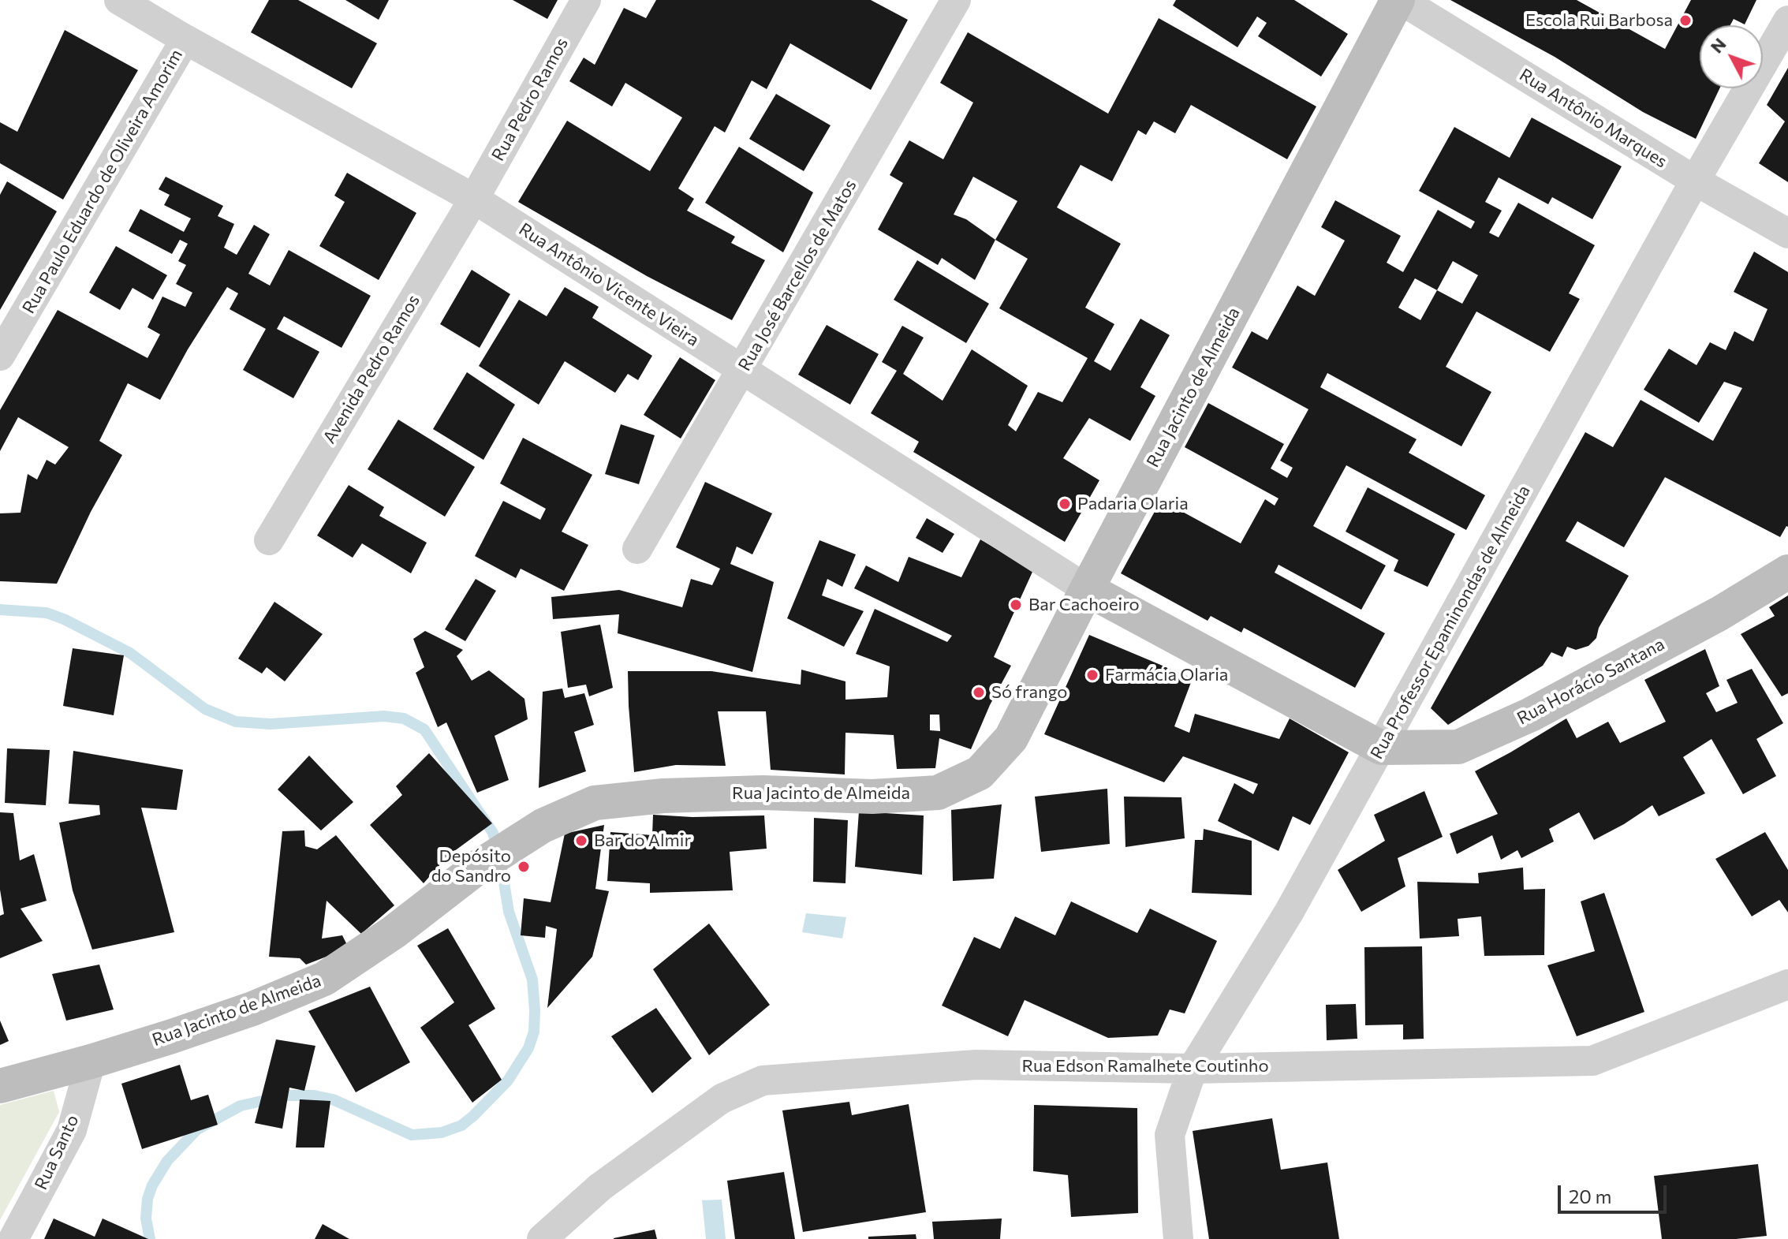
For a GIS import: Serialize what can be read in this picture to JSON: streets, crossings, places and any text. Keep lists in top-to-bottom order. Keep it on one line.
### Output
{"streets":{"street":["Rua Pedro Ramos","Rua Antônio Marques","Rua Paulo Eduardo de Oliveira Amorim","Rua José Barcellos de Matos","Rua Antônio Vicente Vieira","Avenida Pedro Ramos","Rua Jacinto de Almeida","Rua Professor Epaminondas de Almeida","Rua Horácio Santana","Rua Edson Ramalhete Coutinho","Rua Santo"]},"crossings":[["Rua Pedro Ramos","Rua Antônio Vicente Vieira"],["Rua Pedro Ramos","Avenida Pedro Ramos"],["Rua Antônio Marques","Rua Jacinto de Almeida"],["Rua Antônio Marques","Rua Professor Epaminondas de Almeida"],["Rua Paulo Eduardo de Oliveira Amorim","Rua Antônio Vicente Vieira"],["Rua José Barcellos de Matos","Rua Antônio Vicente Vieira"],["Rua Antônio Vicente Vieira","Avenida Pedro Ramos"],["Rua Antônio Vicente Vieira","Rua Jacinto de Almeida"],["Rua Jacinto de Almeida","Rua Santo"],["Rua Professor Epaminondas de Almeida","Rua Horácio Santana"],["Rua Professor Epaminondas de Almeida","Rua Edson Ramalhete Coutinho"]],"places":["Escola Rui Barbosa","Padaria Olaria","Bar Cachoeiro","Farmácia Olaria","Só frango","Bar do Almir","Depósito do Sandro"],"scale_bar":"20 m","north":"top left"}
